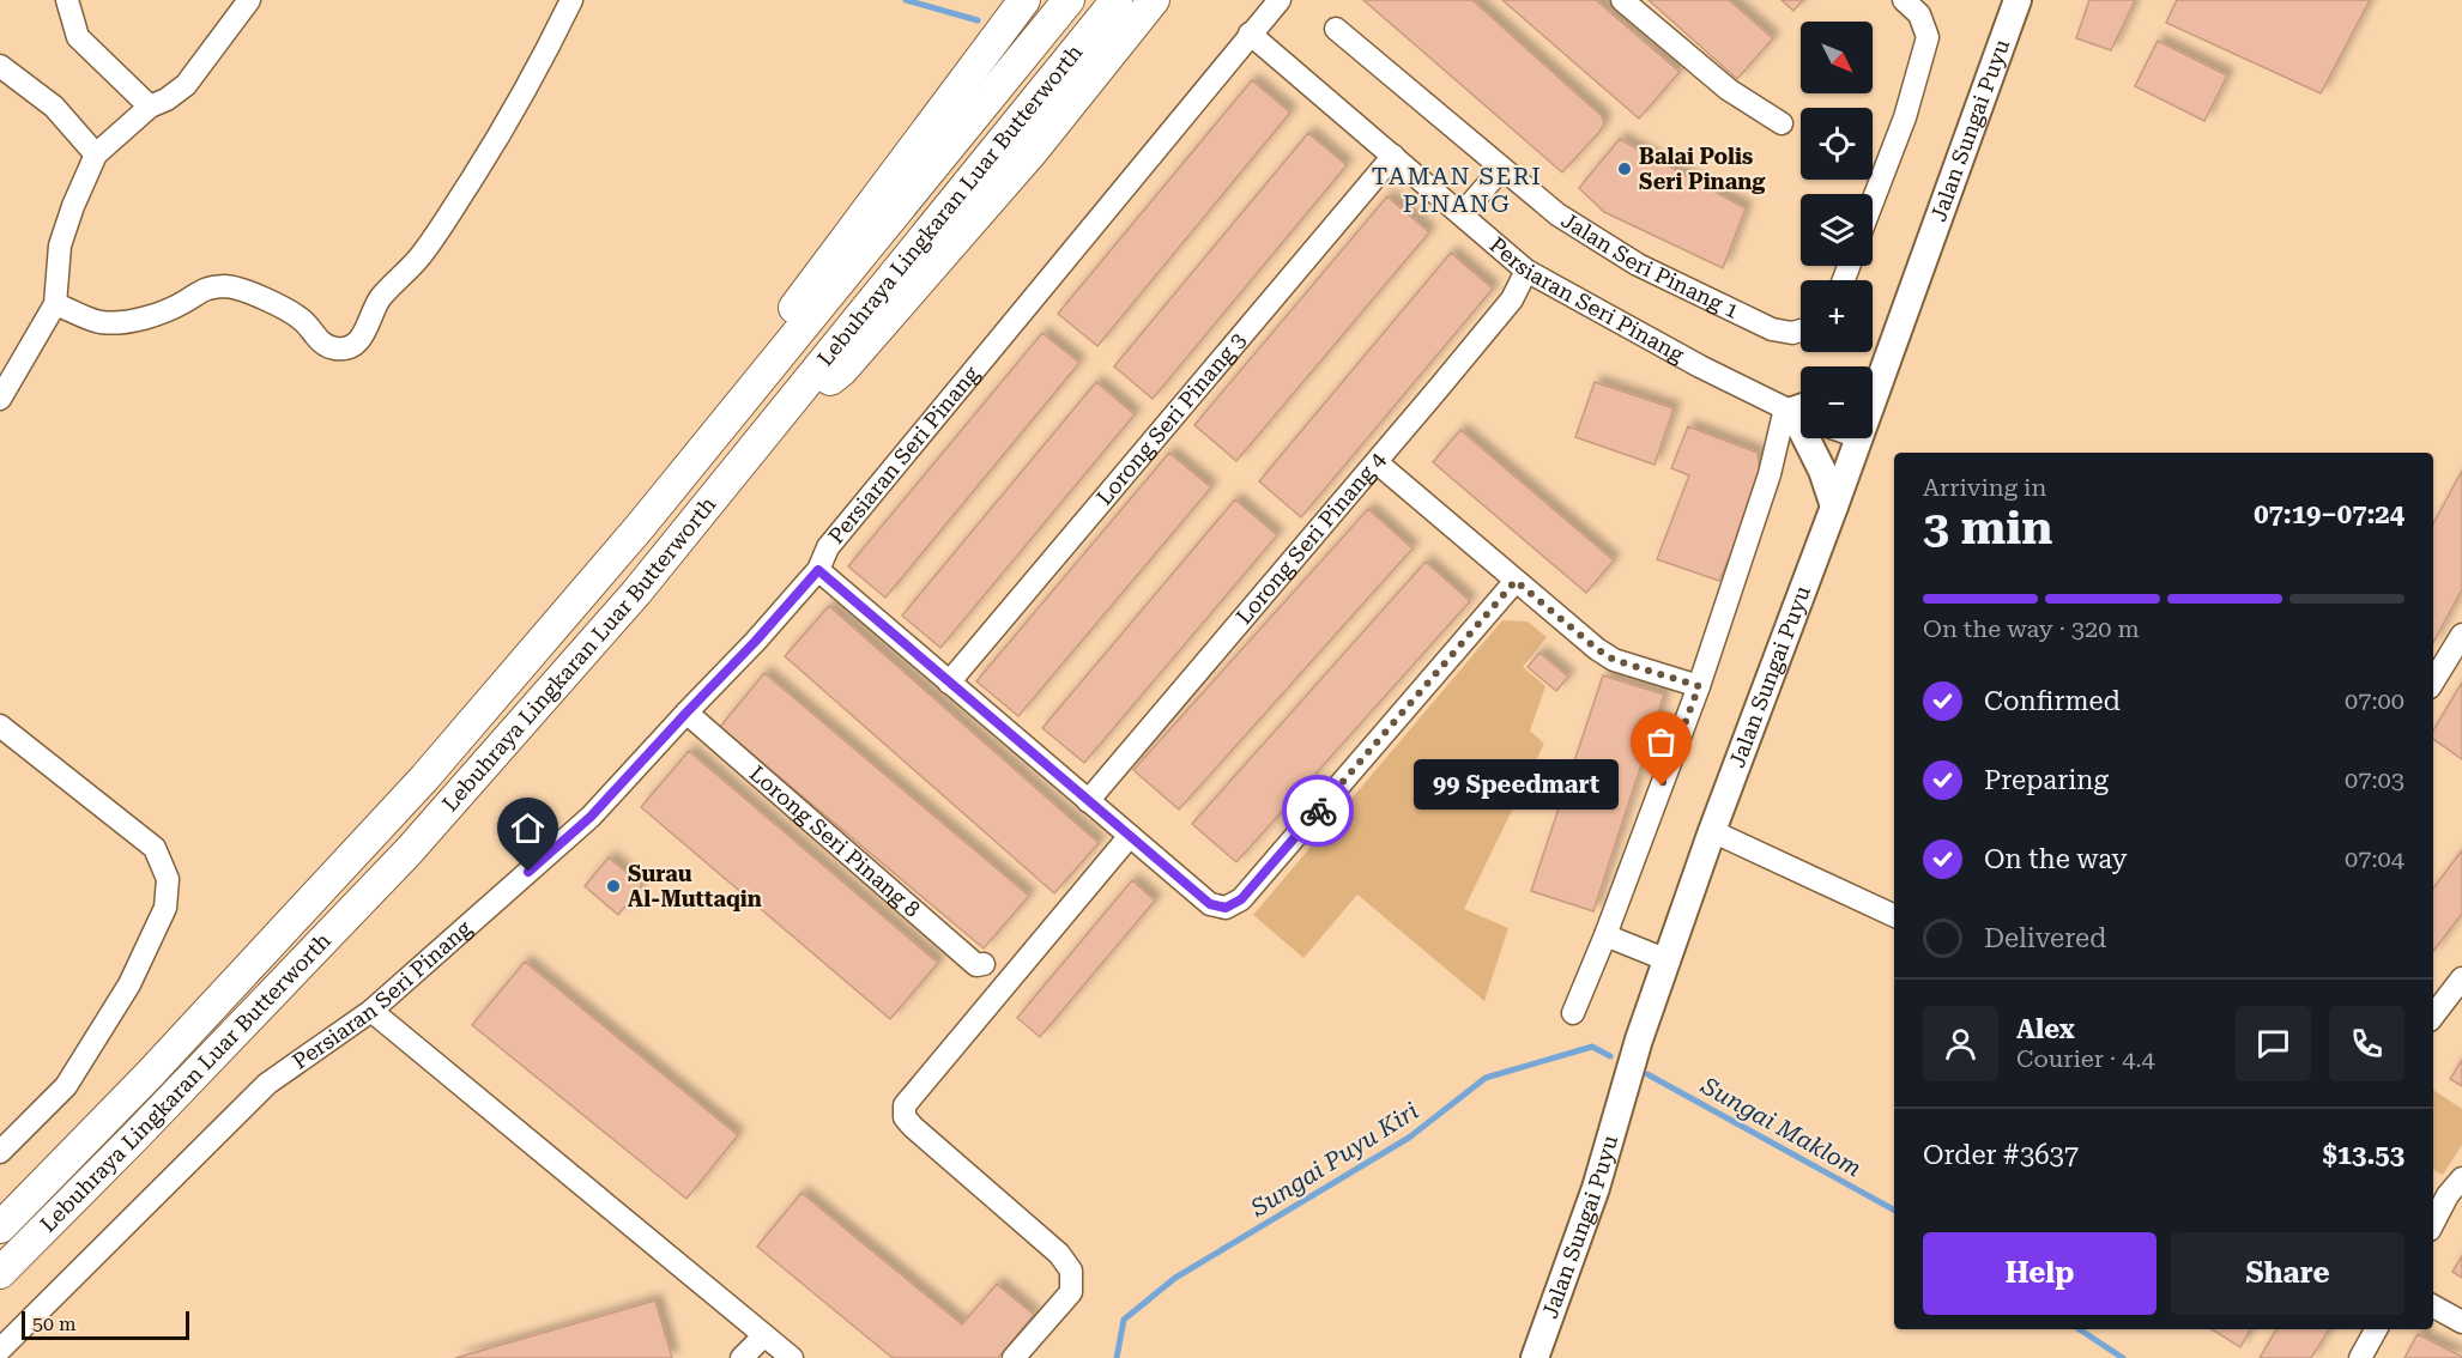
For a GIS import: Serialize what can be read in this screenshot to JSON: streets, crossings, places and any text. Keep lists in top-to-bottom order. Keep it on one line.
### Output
{"streets":{"highway":["Lebuhraya Lingkaran Luar Butterworth"],"main road":["Jalan Sungai Puyu"],"street":["Jalan Seri Pinang 1","Persiaran Seri Pinang","Lorong Seri Pinang 3","Lorong Seri Pinang 4","Lorong Seri Pinang 8"]},"crossings":[["Persiaran Seri Pinang","Lorong Seri Pinang 3"],["Persiaran Seri Pinang","Lorong Seri Pinang 4"],["Persiaran Seri Pinang","Lorong Seri Pinang 8"]],"districts":["TAMAN SERI PINANG"],"water":["Sungai Maklom","Sungai Puyu Kiri"],"places":["Balai Polis Seri Pinang","99 Speedmart","Surau Al-Muttaqin"],"scale_bar":"50 m","north":"bottom right","page":{"map_buttons":["+","−"],"heading":["3 min","Arriving in","07:19–07:24"],"panel":["Alex","Courier · 4.4","Order #3637","$13.53"],"bar":"On the way · 320 m","list":[["Confirmed","07:00"],["Preparing","07:03"],["On the way","07:04"],"Delivered"],"bubble":"99 Speedmart","buttons":["Help","Share"],"scale":"50 m"}}
